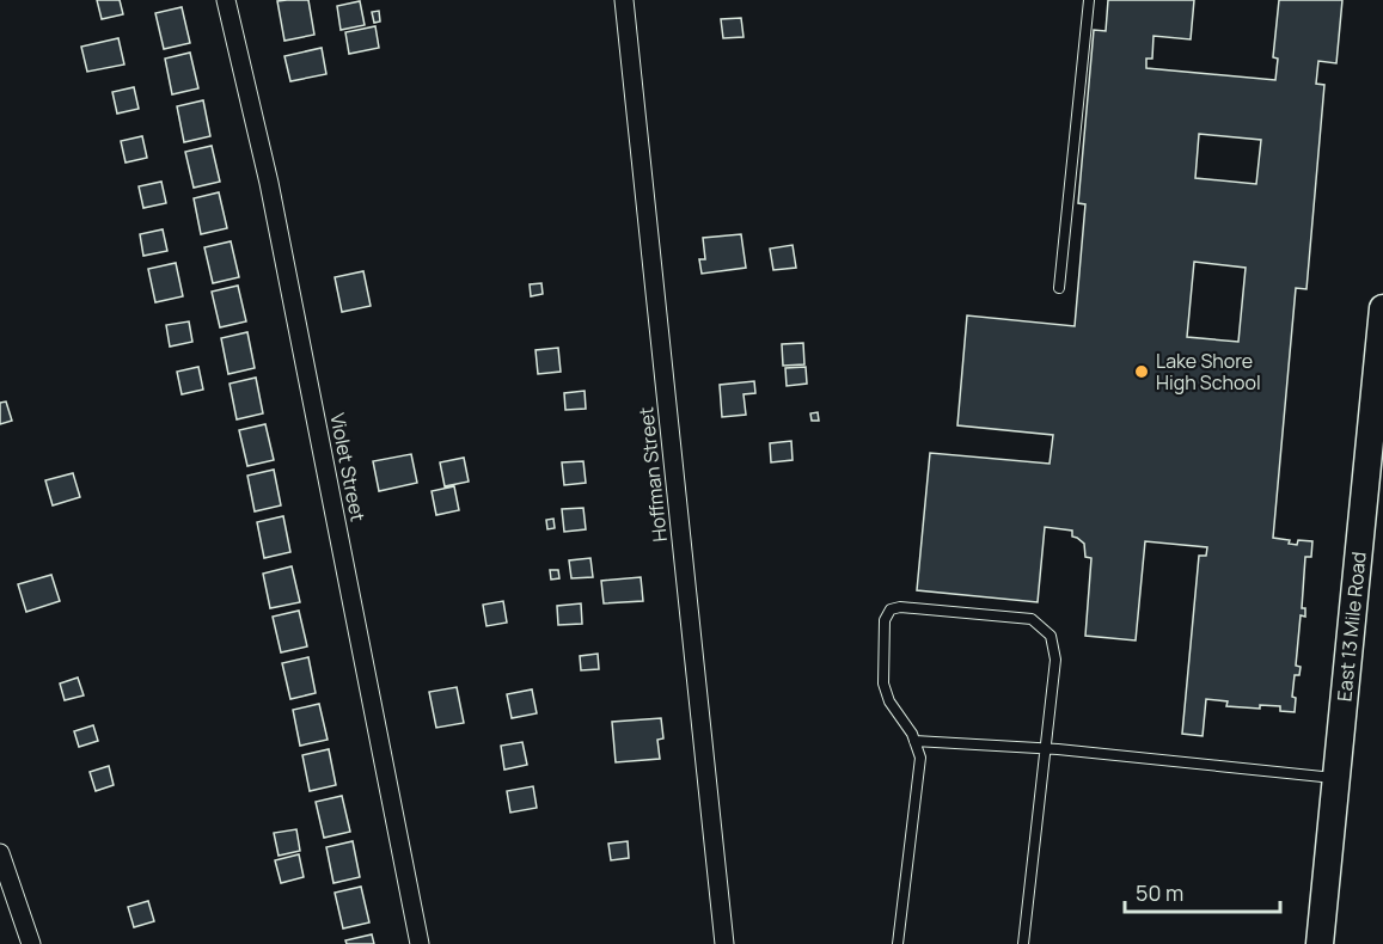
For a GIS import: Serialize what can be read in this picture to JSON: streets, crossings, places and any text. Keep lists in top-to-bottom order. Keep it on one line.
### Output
{"streets":{"main road":["East 13 Mile Road"],"street":["Violet Street","Hoffman Street"]},"places":["Lake Shore High School"],"scale_bar":"50 m"}
